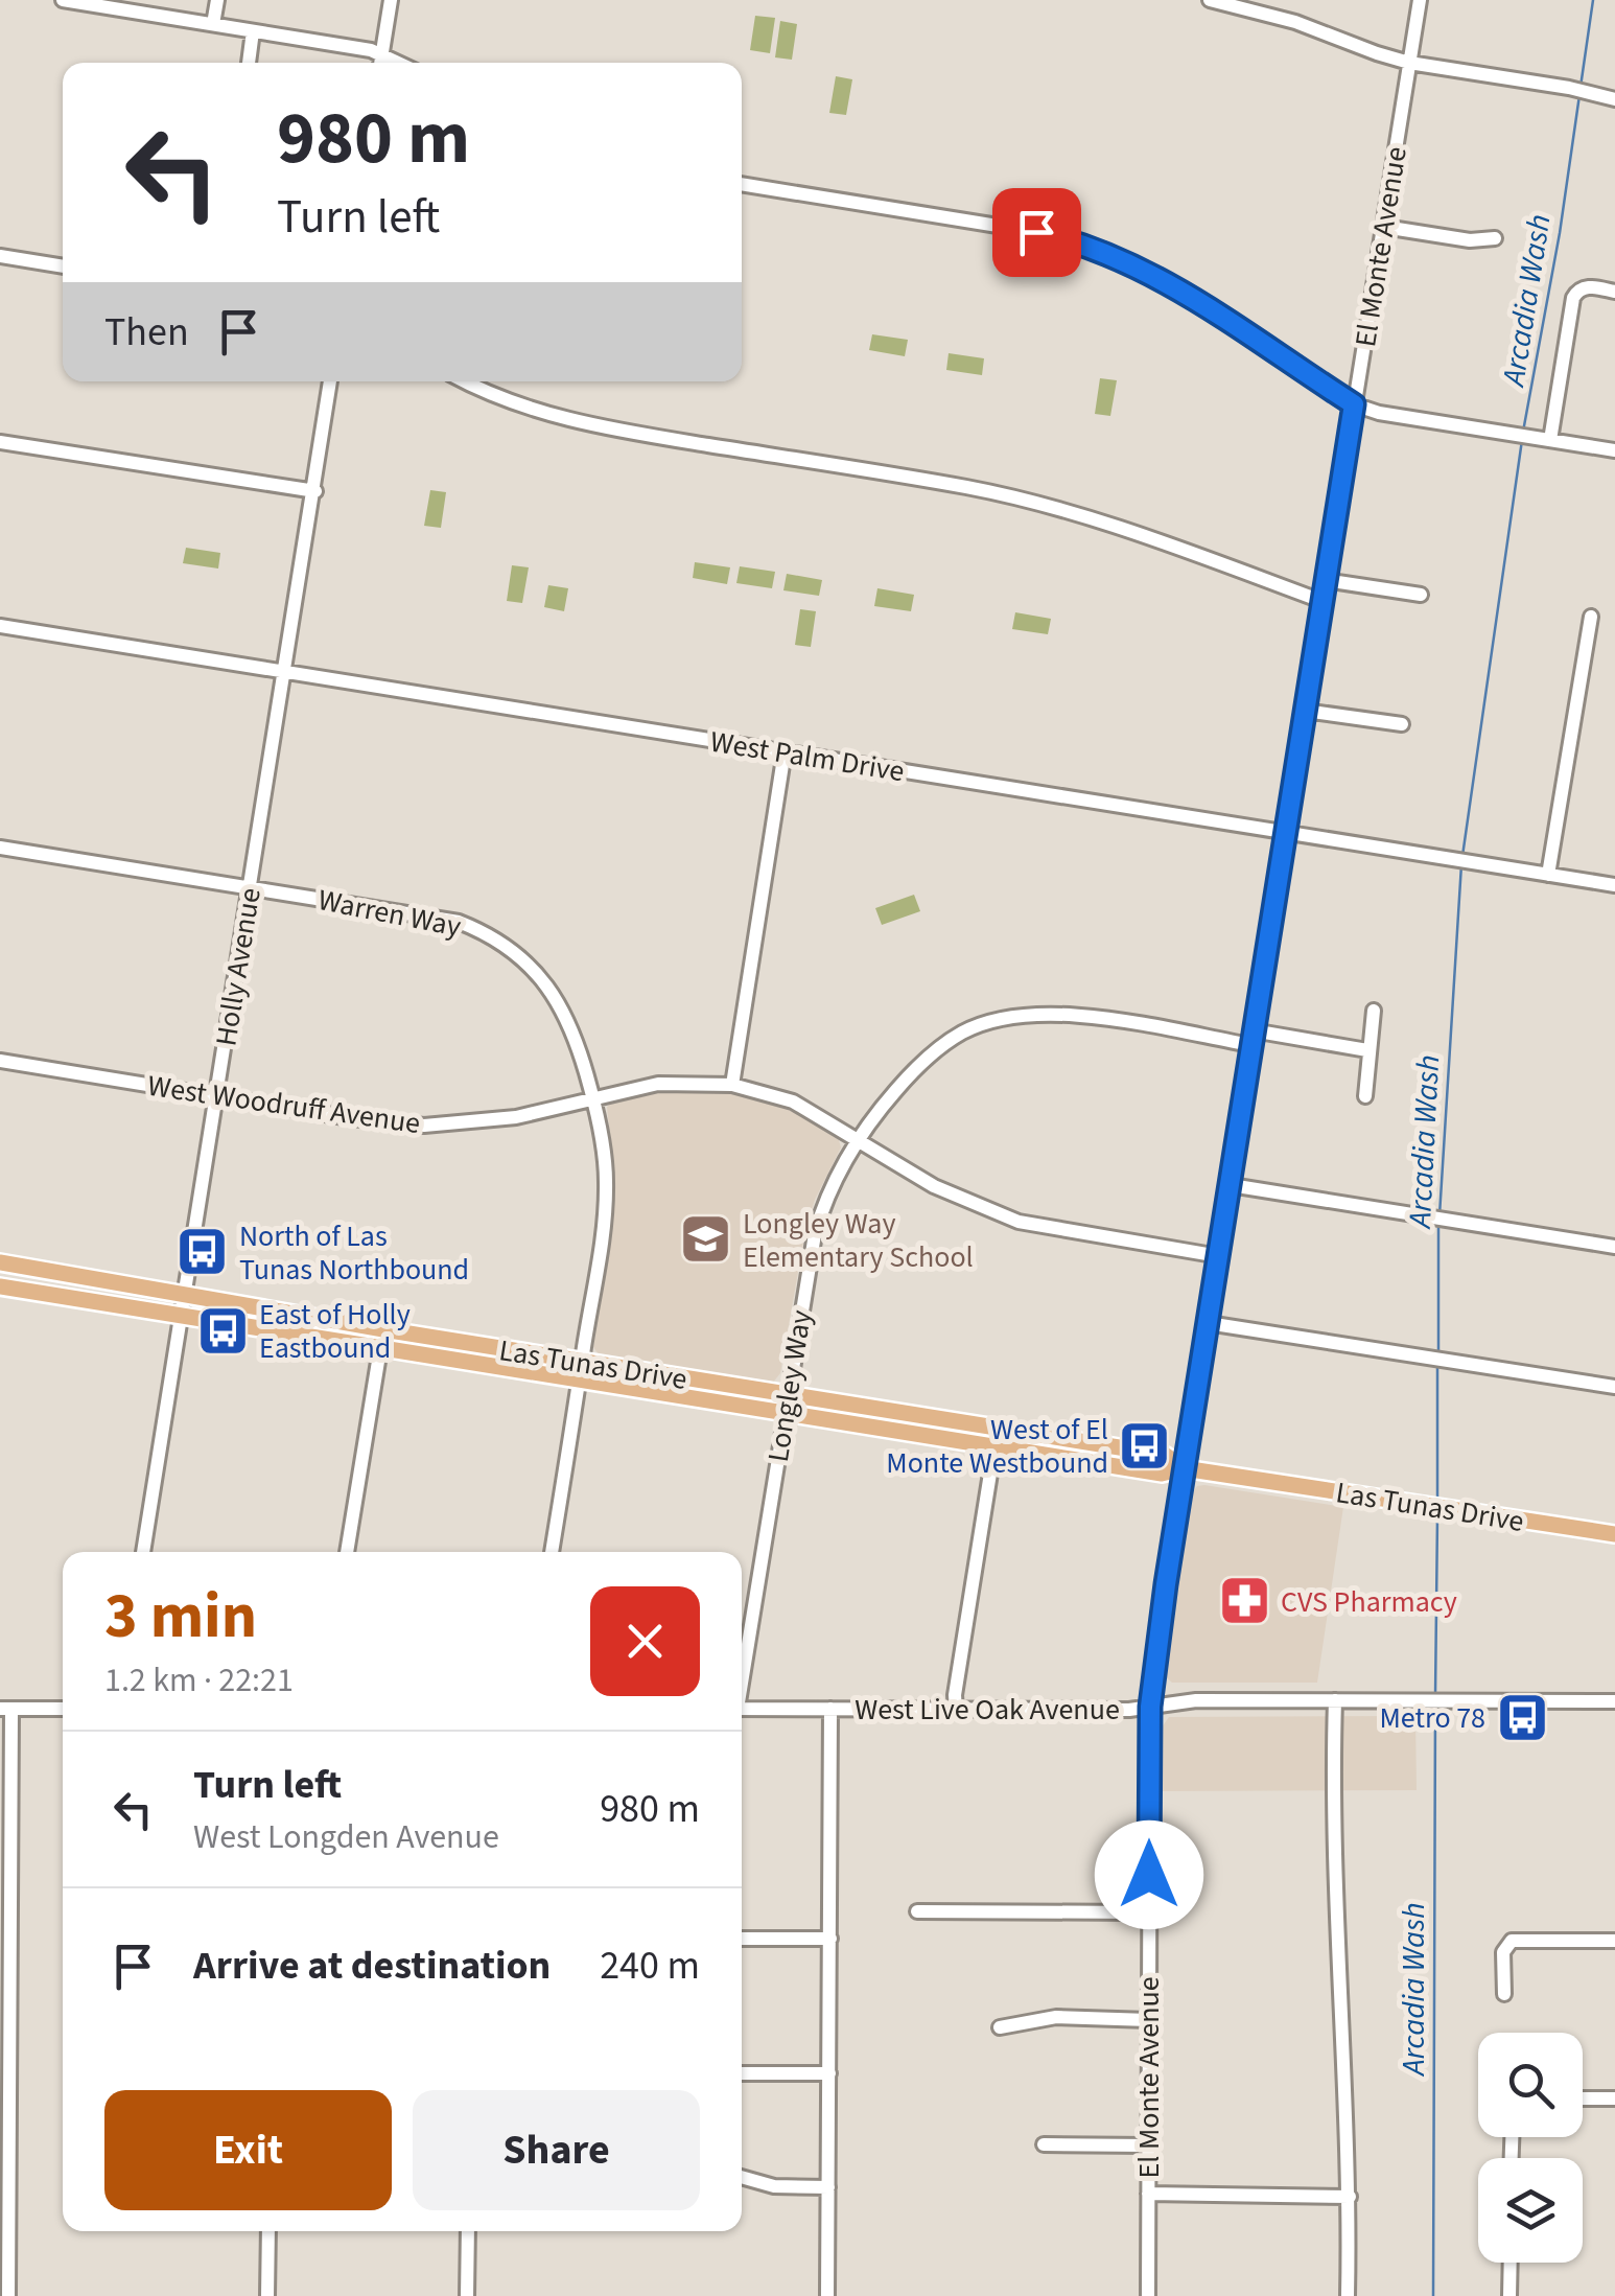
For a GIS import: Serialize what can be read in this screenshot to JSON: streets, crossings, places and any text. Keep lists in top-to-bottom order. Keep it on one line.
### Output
{"streets":{"main road":["Las Tunas Drive"],"street":["El Monte Avenue","West Palm Drive","Warren Way","Holly Avenue","West Woodruff Avenue","Longley Way","West Live Oak Avenue"]},"crossings":[["El Monte Avenue","West Palm Drive"],["El Monte Avenue","West Woodruff Avenue"],["El Monte Avenue","Las Tunas Drive"],["El Monte Avenue","Longley Way"],["El Monte Avenue","West Live Oak Avenue"],["West Palm Drive","Holly Avenue"],["Warren Way","Holly Avenue"],["Warren Way","West Woodruff Avenue"],["Warren Way","Las Tunas Drive"],["Holly Avenue","West Woodruff Avenue"],["Holly Avenue","Las Tunas Drive"],["West Woodruff Avenue","Longley Way"],["Las Tunas Drive","Longley Way"]],"water":["Arcadia Wash"],"places":{"school or university":["Longley Way Elementary School"],"bus stop":["North of Las Tunas Northbound","East of Holly Eastbound","West of El Monte Westbound","Metro 78"],"pharmacy":["CVS Pharmacy"]},"page":{"turn":["980 m","Turn left"],"then":"Then","heading":["3 min","1.2 km · 22:21"],"list":[{"name":"Turn left","note":"West Longden Avenue","value":"980 m"},{"name":"Arrive at destination","value":"240 m"}],"buttons":["Exit","Share"]}}
